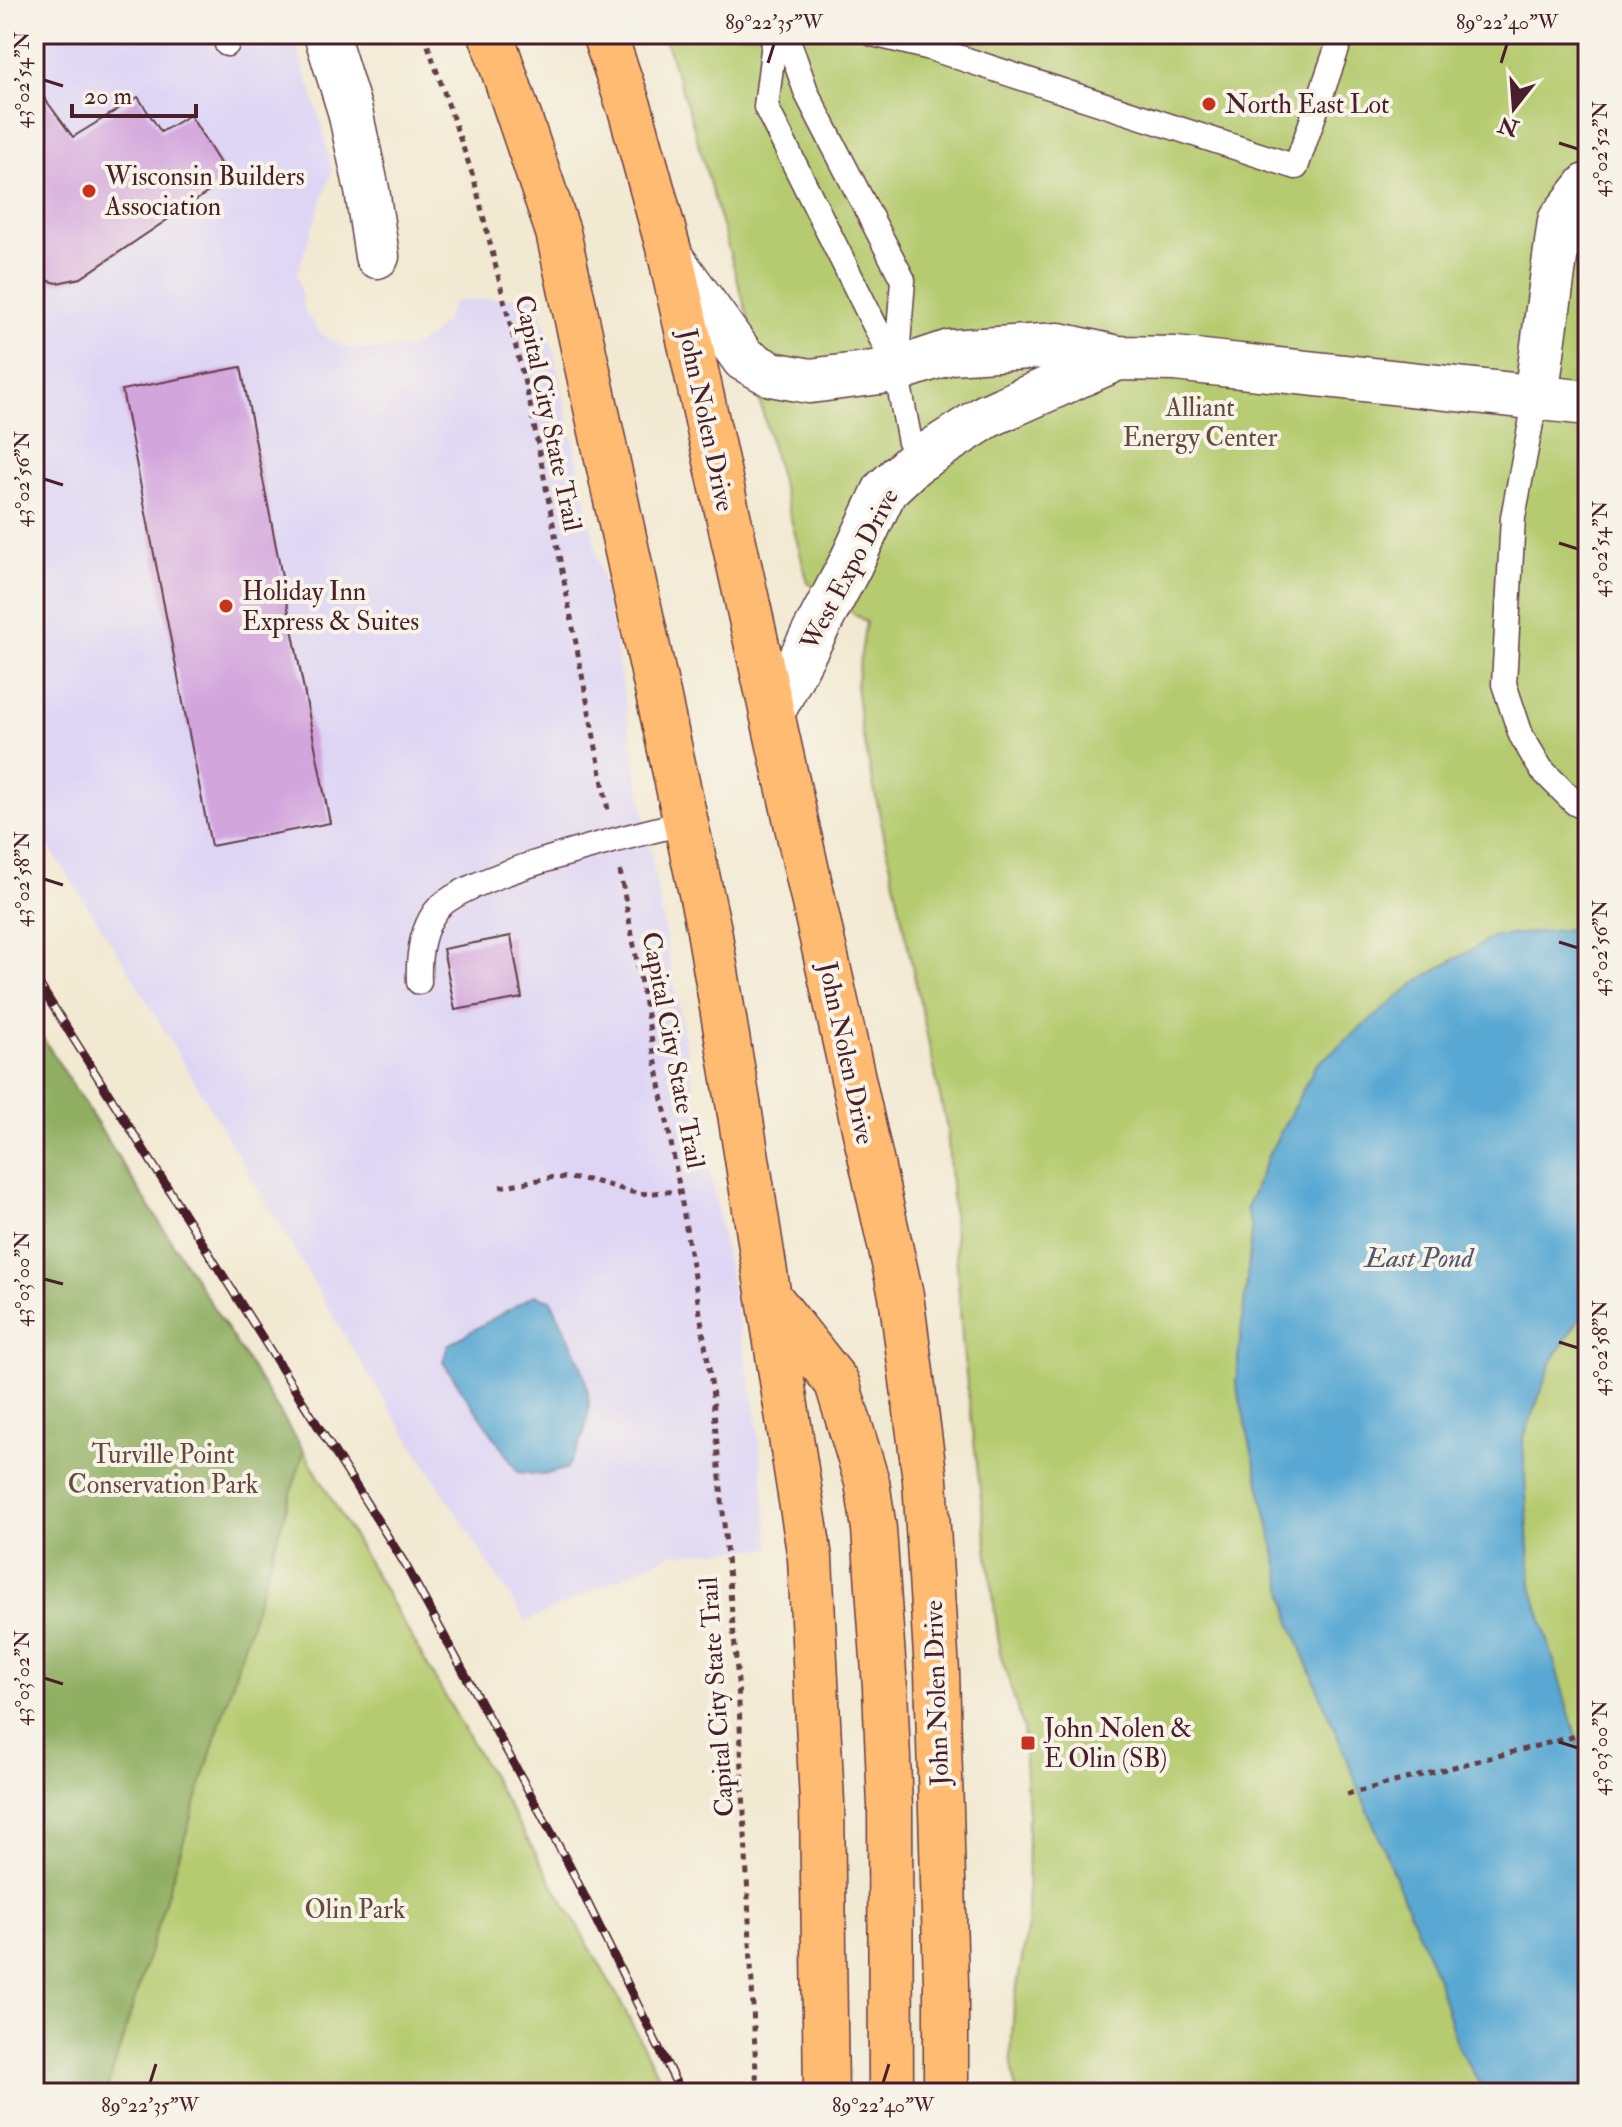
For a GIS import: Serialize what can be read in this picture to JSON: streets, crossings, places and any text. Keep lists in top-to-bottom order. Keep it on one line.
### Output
{"streets":{"main road":["John Nolen Drive"],"street":["West Expo Drive"],"path":["Capital City State Trail"]},"crossings":[["John Nolen Drive","West Expo Drive"]],"water":["East Pond"],"parks":["Alliant Energy Center","Turville Point Conservation Park","Olin Park"],"places":{"other":["North East Lot","Wisconsin Builders Association","Holiday Inn Express & Suites"],"transit":["John Nolen & E Olin (SB)"]},"scale_bar":"20 m","north":"bottom","coordinates":["89°22'35\"W","89°22'40\"W","43°02'54\"N","43°02'52\"N","43°02'56\"N","43°02'58\"N","43°03'00\"N","43°03'02\"N"]}
